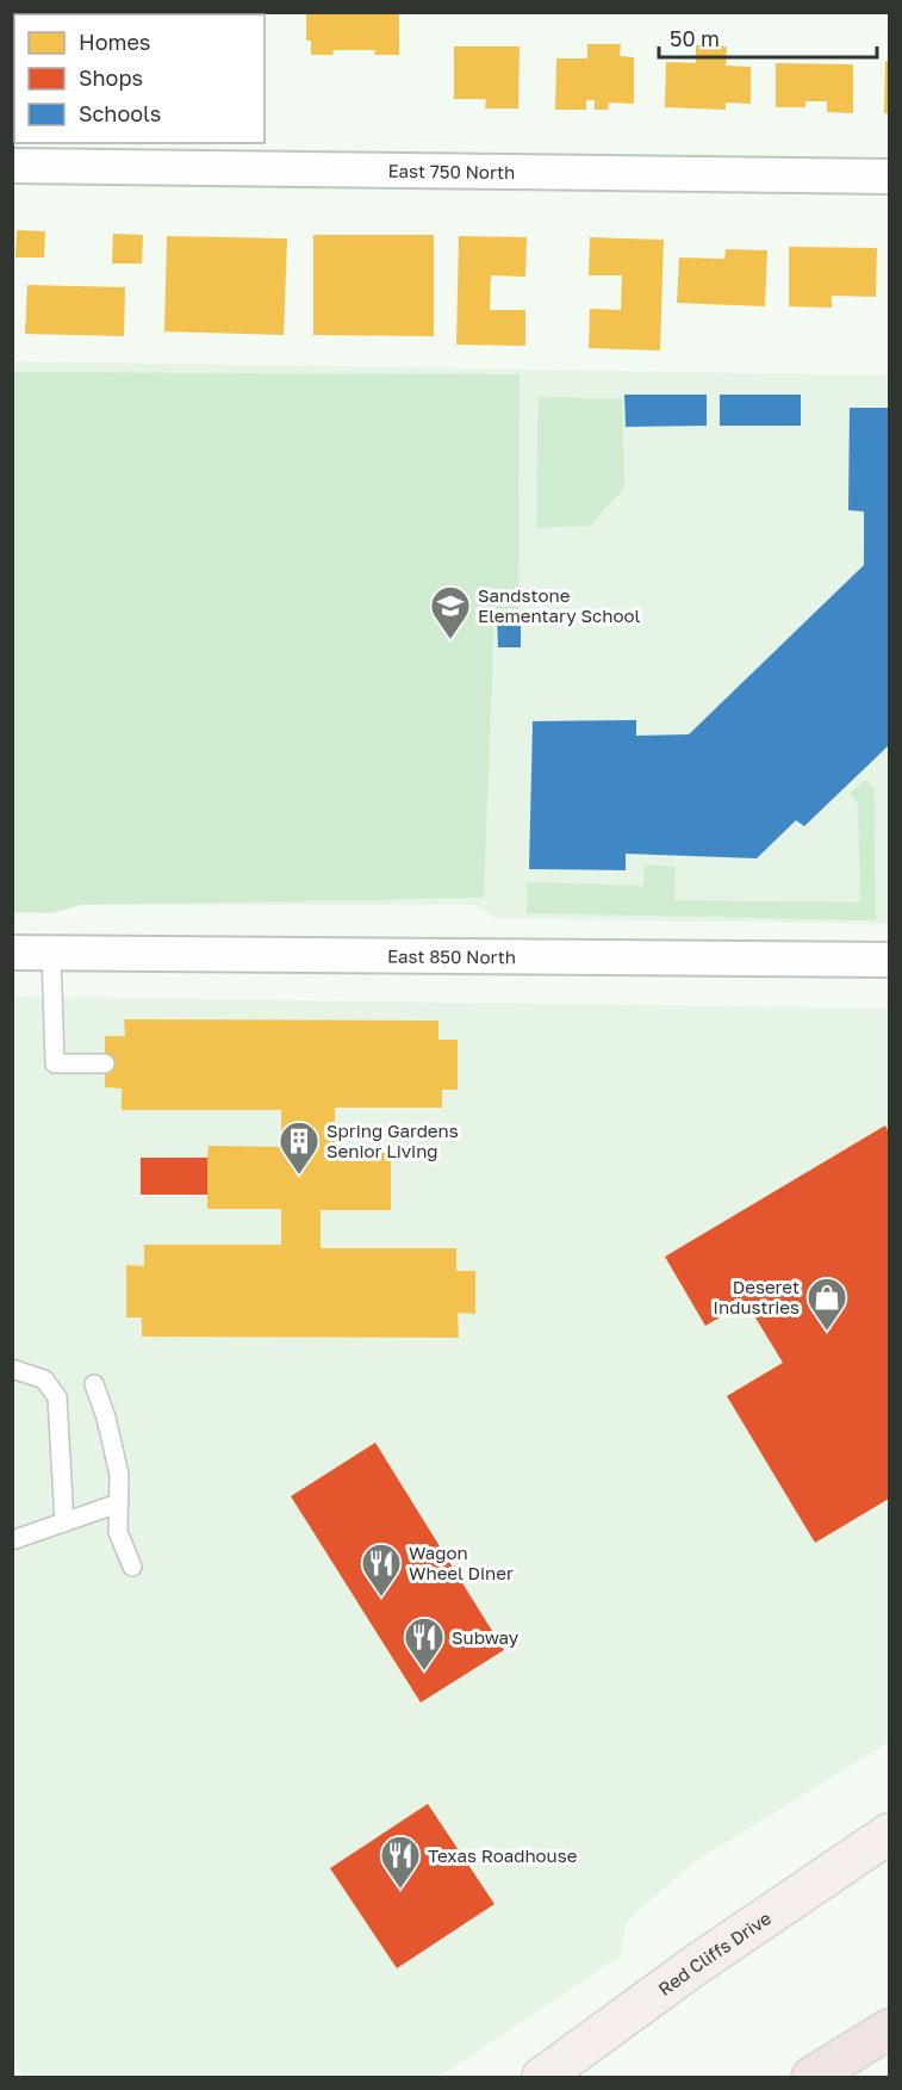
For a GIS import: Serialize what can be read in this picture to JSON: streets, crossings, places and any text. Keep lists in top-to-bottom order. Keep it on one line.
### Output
{"streets":{"main road":["Red Cliffs Drive"],"street":["East 750 North","East 850 North"]},"places":{"school or university":["Sandstone Elementary School"],"building":["Spring Gardens Senior Living"],"shop":["Deseret Industries"],"restaurant":["Wagon Wheel Diner","Subway","Texas Roadhouse"]},"legend":["Homes","Shops","Schools"],"scale_bar":"50 m"}
